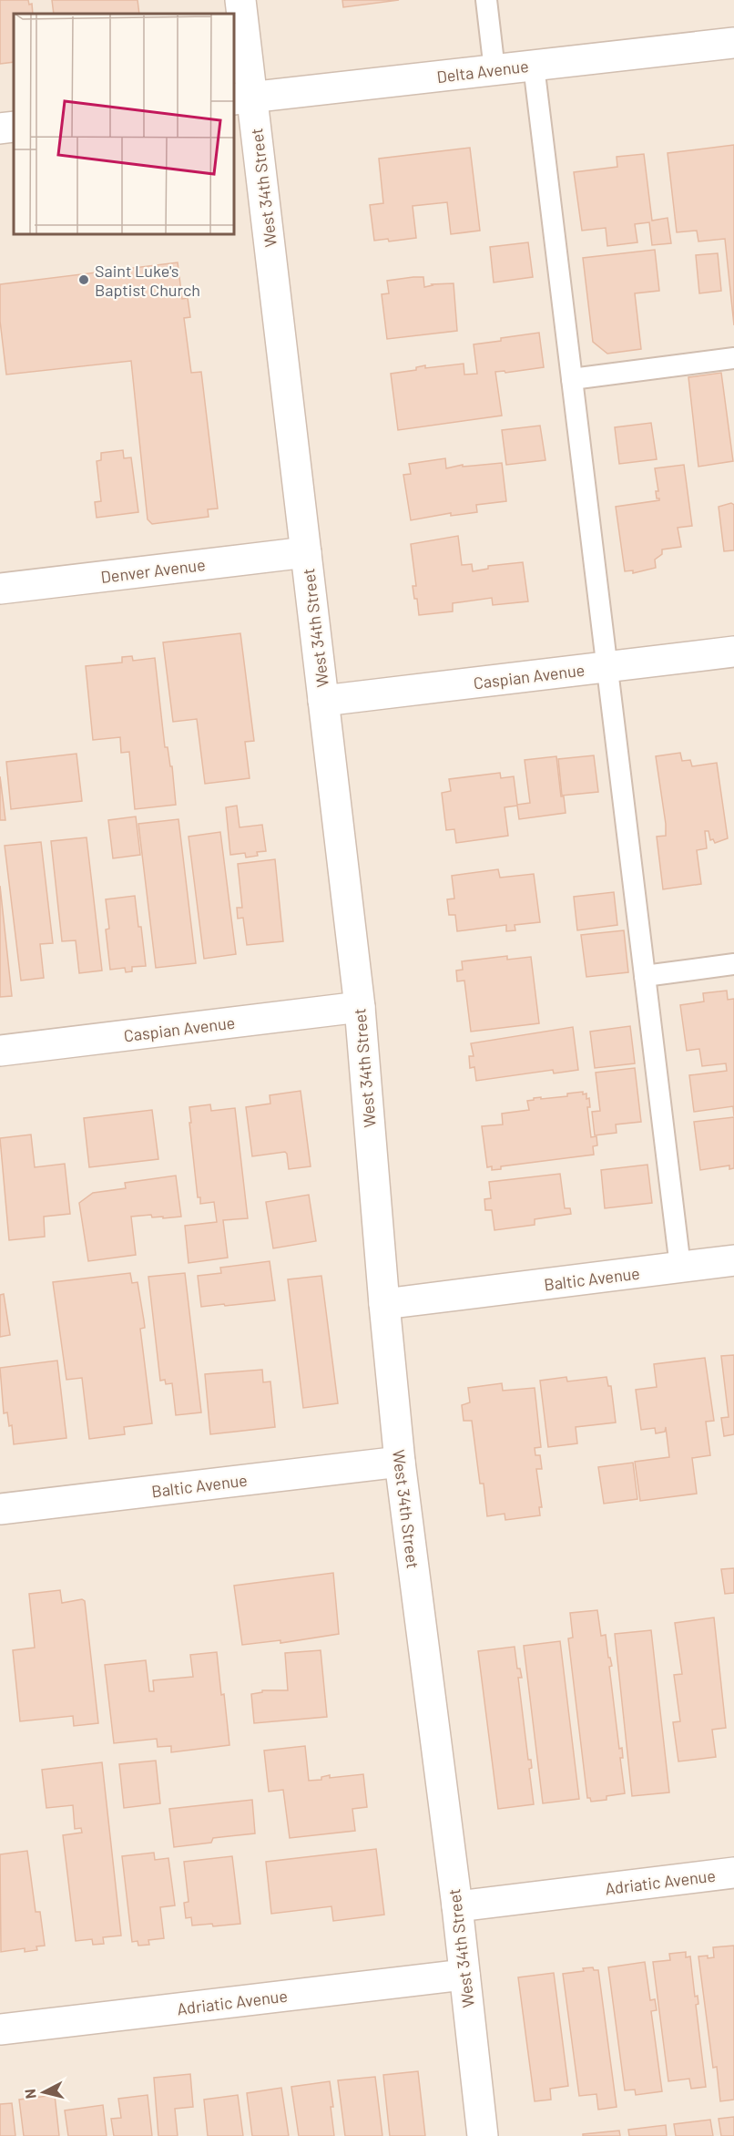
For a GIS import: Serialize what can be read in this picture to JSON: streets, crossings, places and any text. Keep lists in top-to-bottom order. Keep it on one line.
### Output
{"streets":{"street":["Delta Avenue","West 34th Street","Denver Avenue","Caspian Avenue","Baltic Avenue","Adriatic Avenue"]},"crossings":[["Delta Avenue","West 34th Street"],["West 34th Street","Denver Avenue"],["West 34th Street","Caspian Avenue"],["West 34th Street","Baltic Avenue"],["West 34th Street","Adriatic Avenue"]],"places":["Saint Luke's Baptist Church"],"north":"left"}
